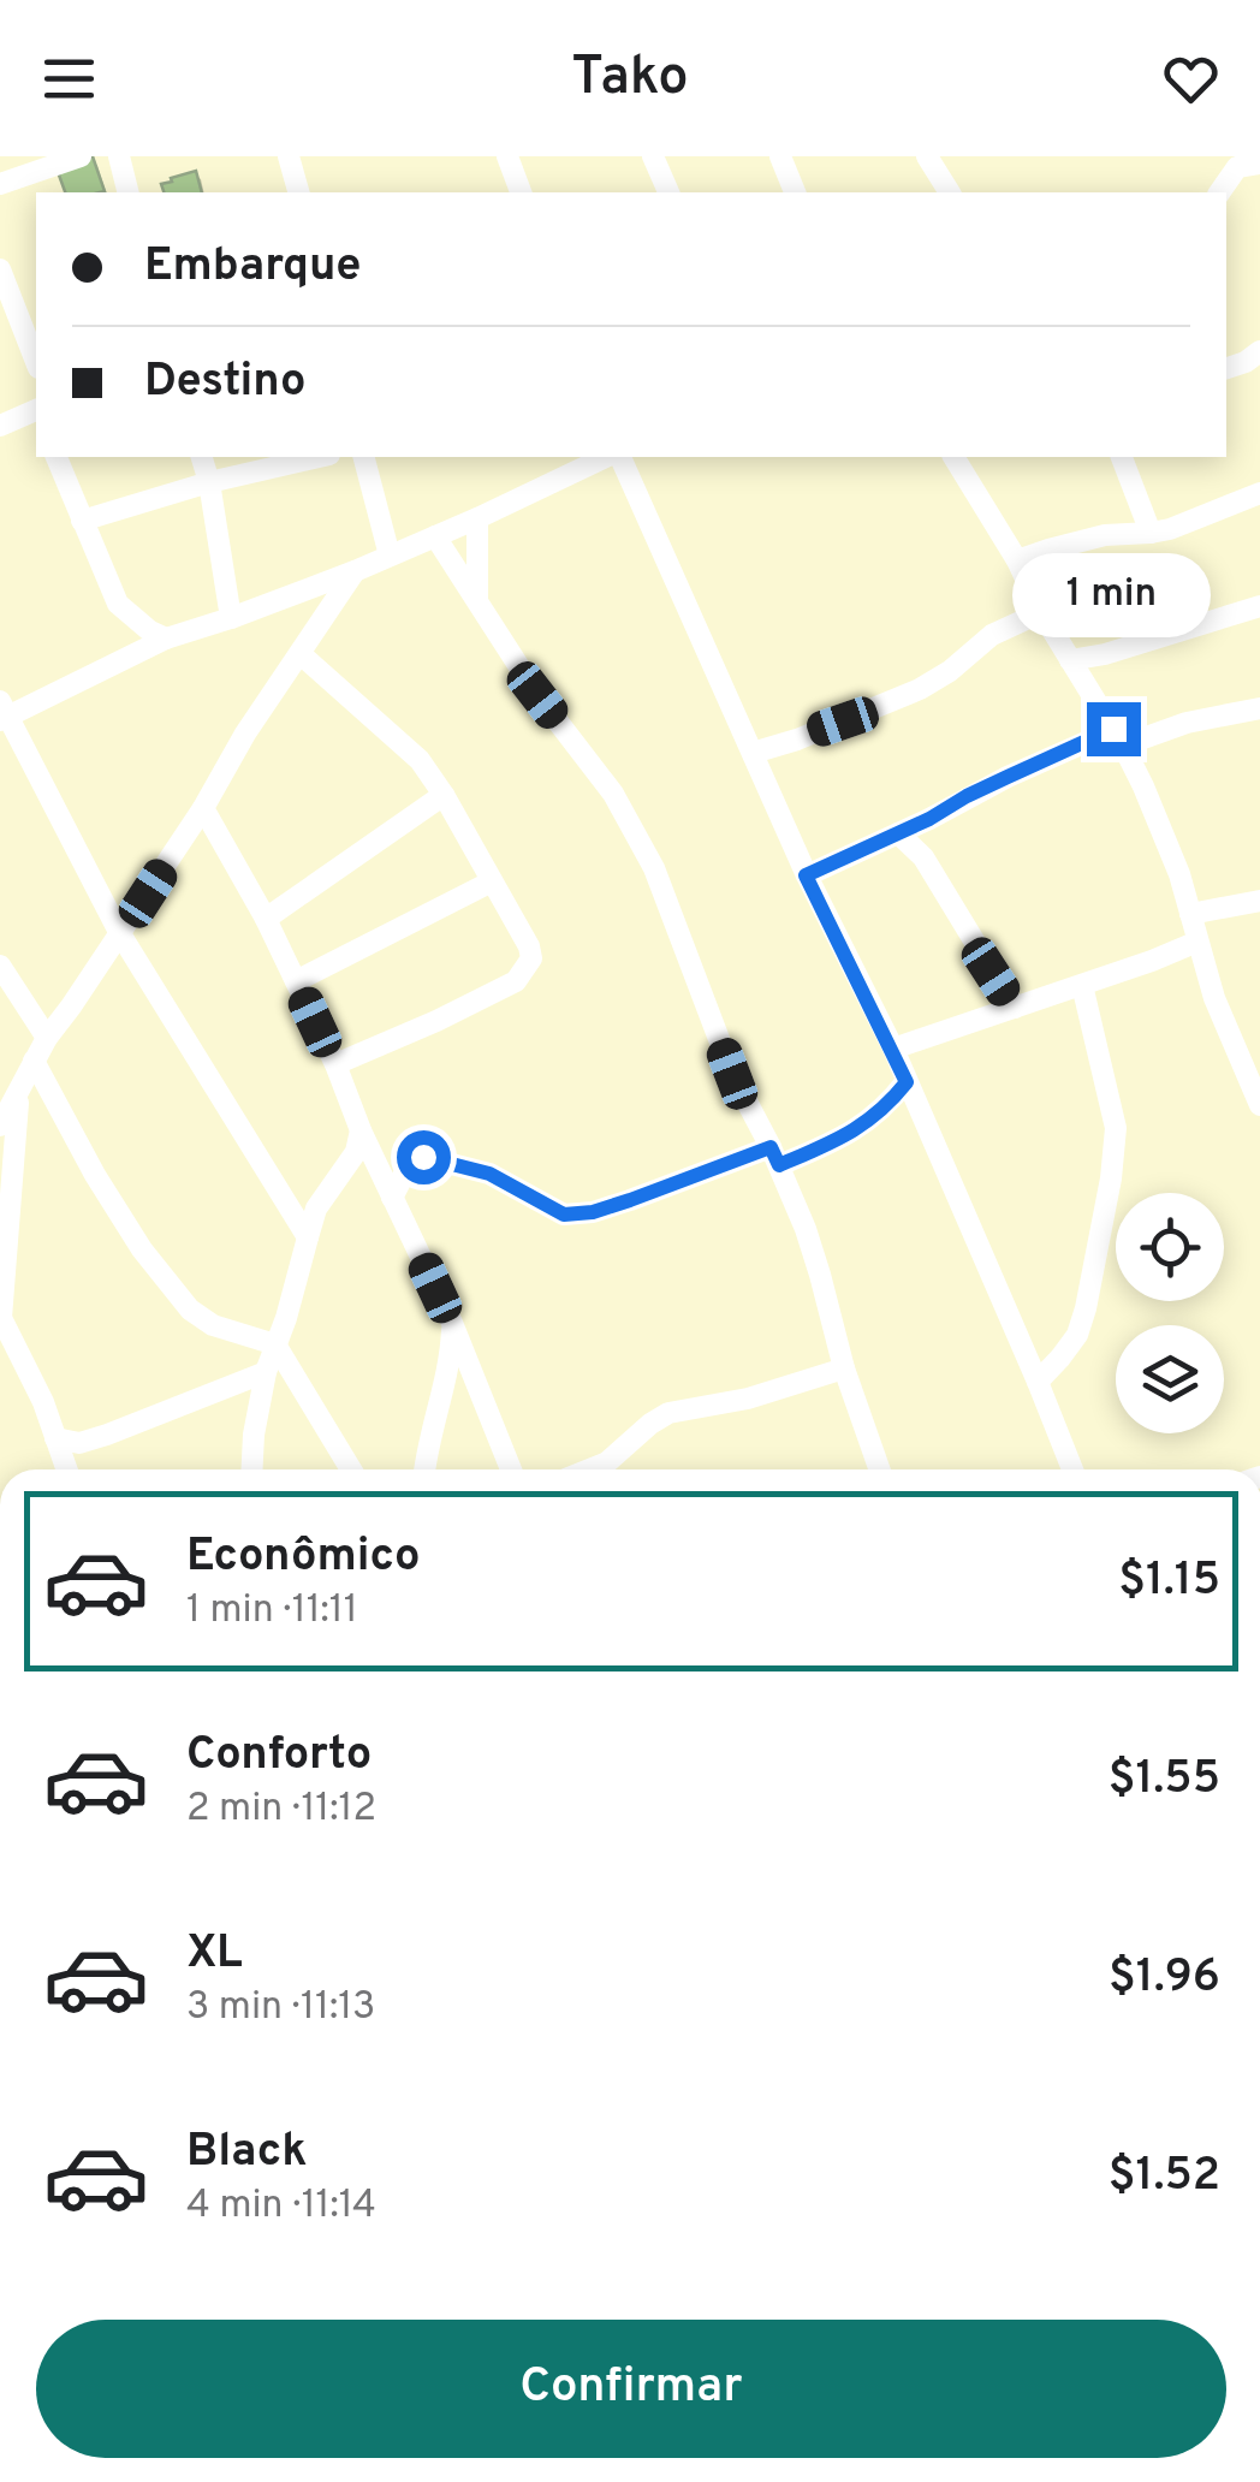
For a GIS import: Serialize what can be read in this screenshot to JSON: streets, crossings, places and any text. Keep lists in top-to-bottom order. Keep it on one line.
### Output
{"page":{"header":"Tako","banner":["Embarque","Destino"],"bubble":"1 min","list":[{"name":"Econômico","note":"1 min · 11:11","value":"$1.15"},{"name":"Conforto","note":"2 min · 11:12","value":"$1.55"},{"name":"XL","note":"3 min · 11:13","value":"$1.96"},{"name":"Black","note":"4 min · 11:14","value":"$1.52"}],"buttons":"Confirmar"}}
